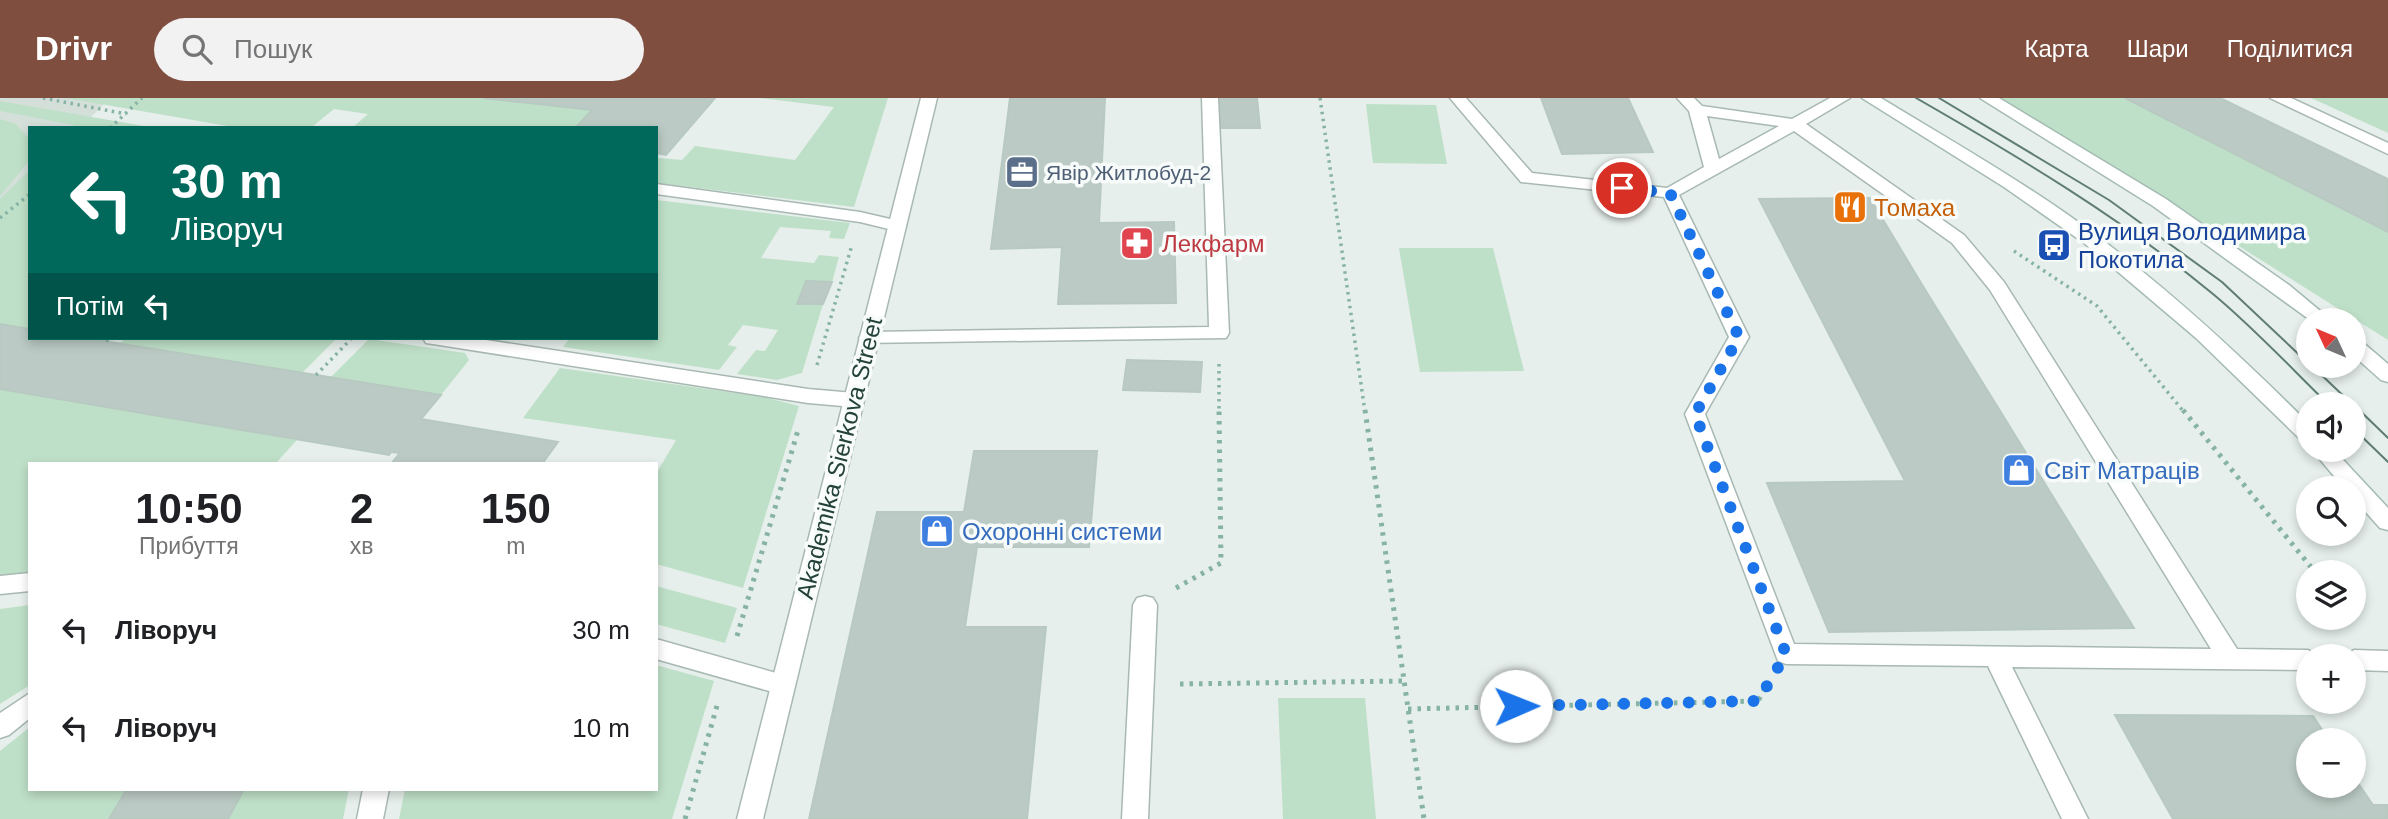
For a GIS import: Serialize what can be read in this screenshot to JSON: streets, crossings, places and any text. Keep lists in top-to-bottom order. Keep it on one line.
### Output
{"streets":{"street":["Akademika Sierkova Street"]},"places":{"office":["Явір Житлобуд-2"],"restaurant":["Томаха"],"pharmacy":["Лекфарм"],"bus stop":["Вулиця Володимира Покотила"],"shop":["Світ Матраців","Охоронні системи"]},"north":"top left","page":{"header":"Drivr","search":"Пошук","nav":["Карта","Шари","Поділитися"],"turn":["30 m","Ліворуч"],"then":"Потім","map_buttons":["+","−"],"eta":["10:50","Прибуття","2","хв","150","m"],"list":[{"name":"Ліворуч","value":"30 m"},{"name":"Ліворуч","value":"10 m"}]}}
